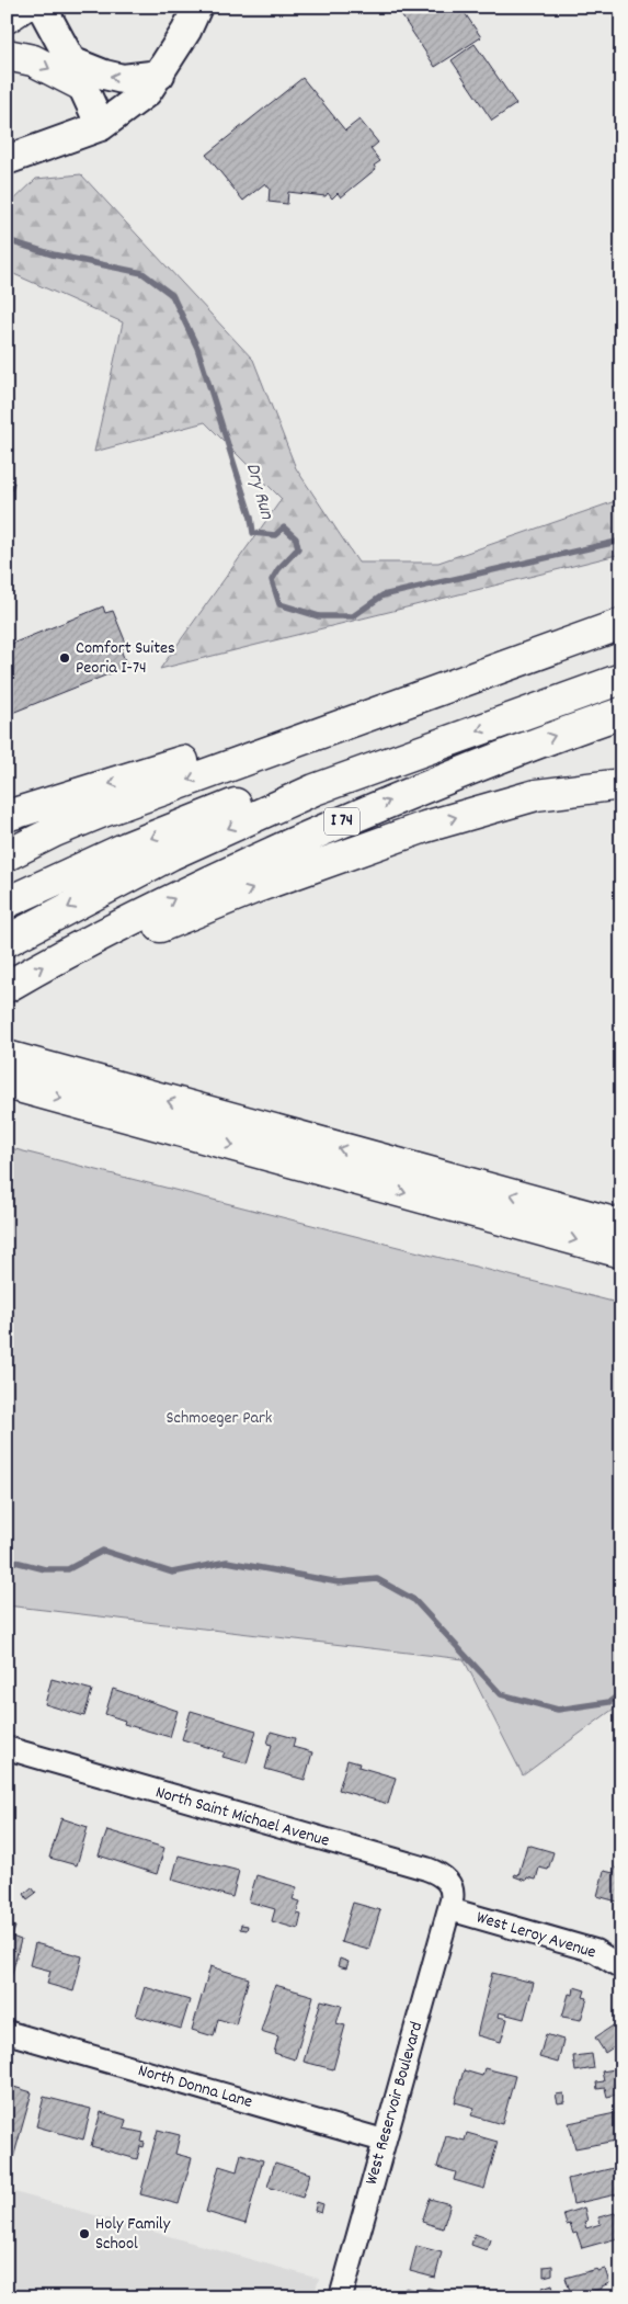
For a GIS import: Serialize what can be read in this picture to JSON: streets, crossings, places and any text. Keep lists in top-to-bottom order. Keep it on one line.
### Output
{"streets":{"highway":["I 74"],"street":["North Saint Michael Avenue","West Leroy Avenue","North Donna Lane","West Reservoir Boulevard"]},"crossings":[["North Saint Michael Avenue","West Leroy Avenue"],["North Saint Michael Avenue","West Reservoir Boulevard"],["West Leroy Avenue","West Reservoir Boulevard"],["North Donna Lane","West Reservoir Boulevard"]],"water":["Dry Run"],"parks":["Schmoeger Park"],"places":["Comfort Suites Peoria I-74","Holy Family School"]}
